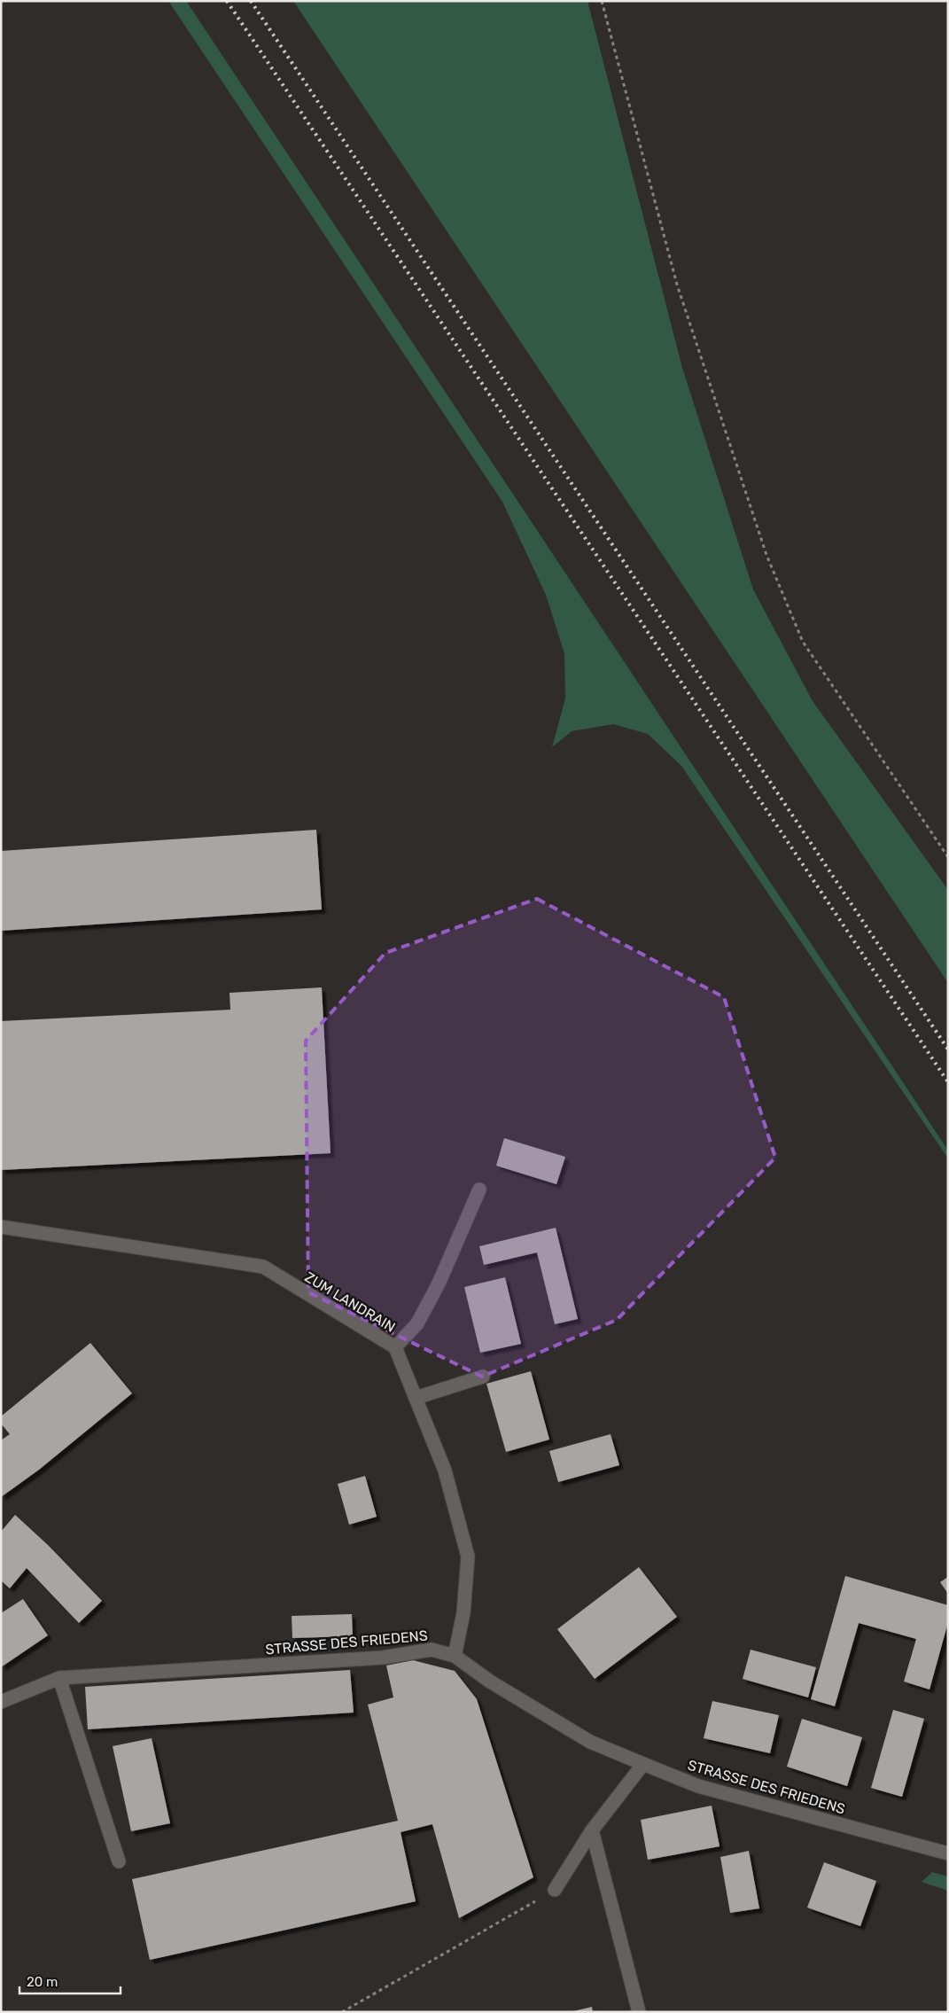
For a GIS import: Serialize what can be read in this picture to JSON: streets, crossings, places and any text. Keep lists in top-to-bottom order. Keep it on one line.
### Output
{"streets":{"street":["ZUM LANDRAIN","STRASSE DES FRIEDENS"]},"crossings":[["ZUM LANDRAIN","STRASSE DES FRIEDENS"]],"scale_bar":"20 m"}
